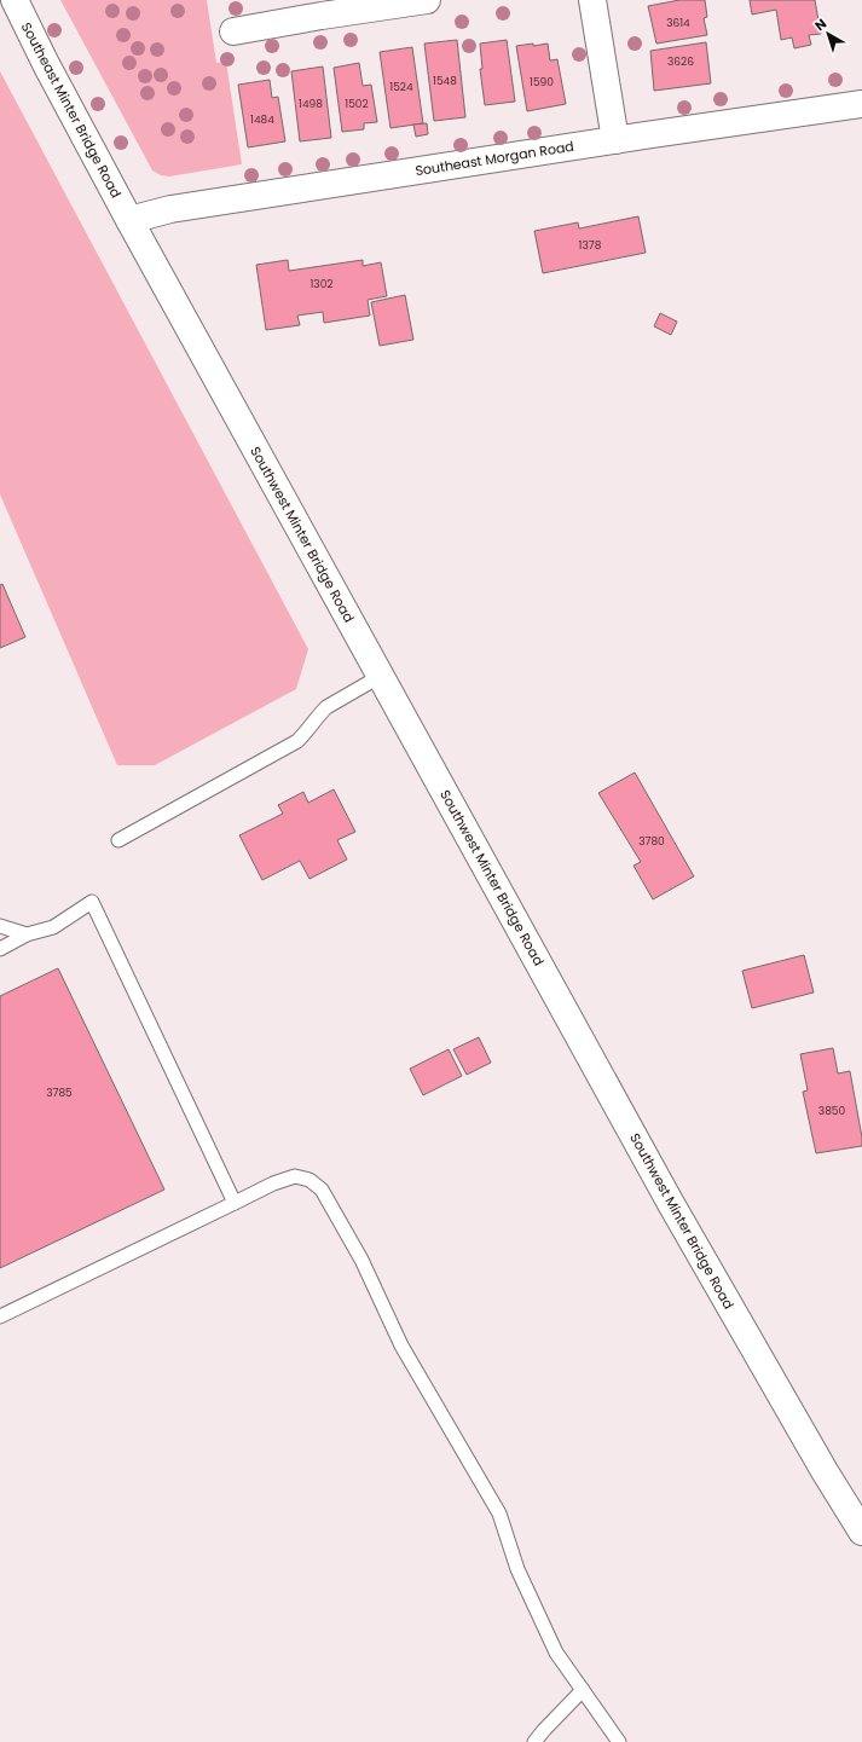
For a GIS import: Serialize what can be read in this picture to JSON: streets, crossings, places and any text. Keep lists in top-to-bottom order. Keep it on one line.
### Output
{"streets":{"main road":["Southeast Minter Bridge Road","Southeast Morgan Road","Southwest Minter Bridge Road"]},"crossings":[["Southeast Minter Bridge Road","Southeast Morgan Road"],["Southeast Minter Bridge Road","Southwest Minter Bridge Road"],["Southeast Morgan Road","Southwest Minter Bridge Road"]],"house_numbers":["3614","3626","1548","1590","1524","1498","1502","1484","1378","1302","3780","3785","3850"],"north":"top left"}
